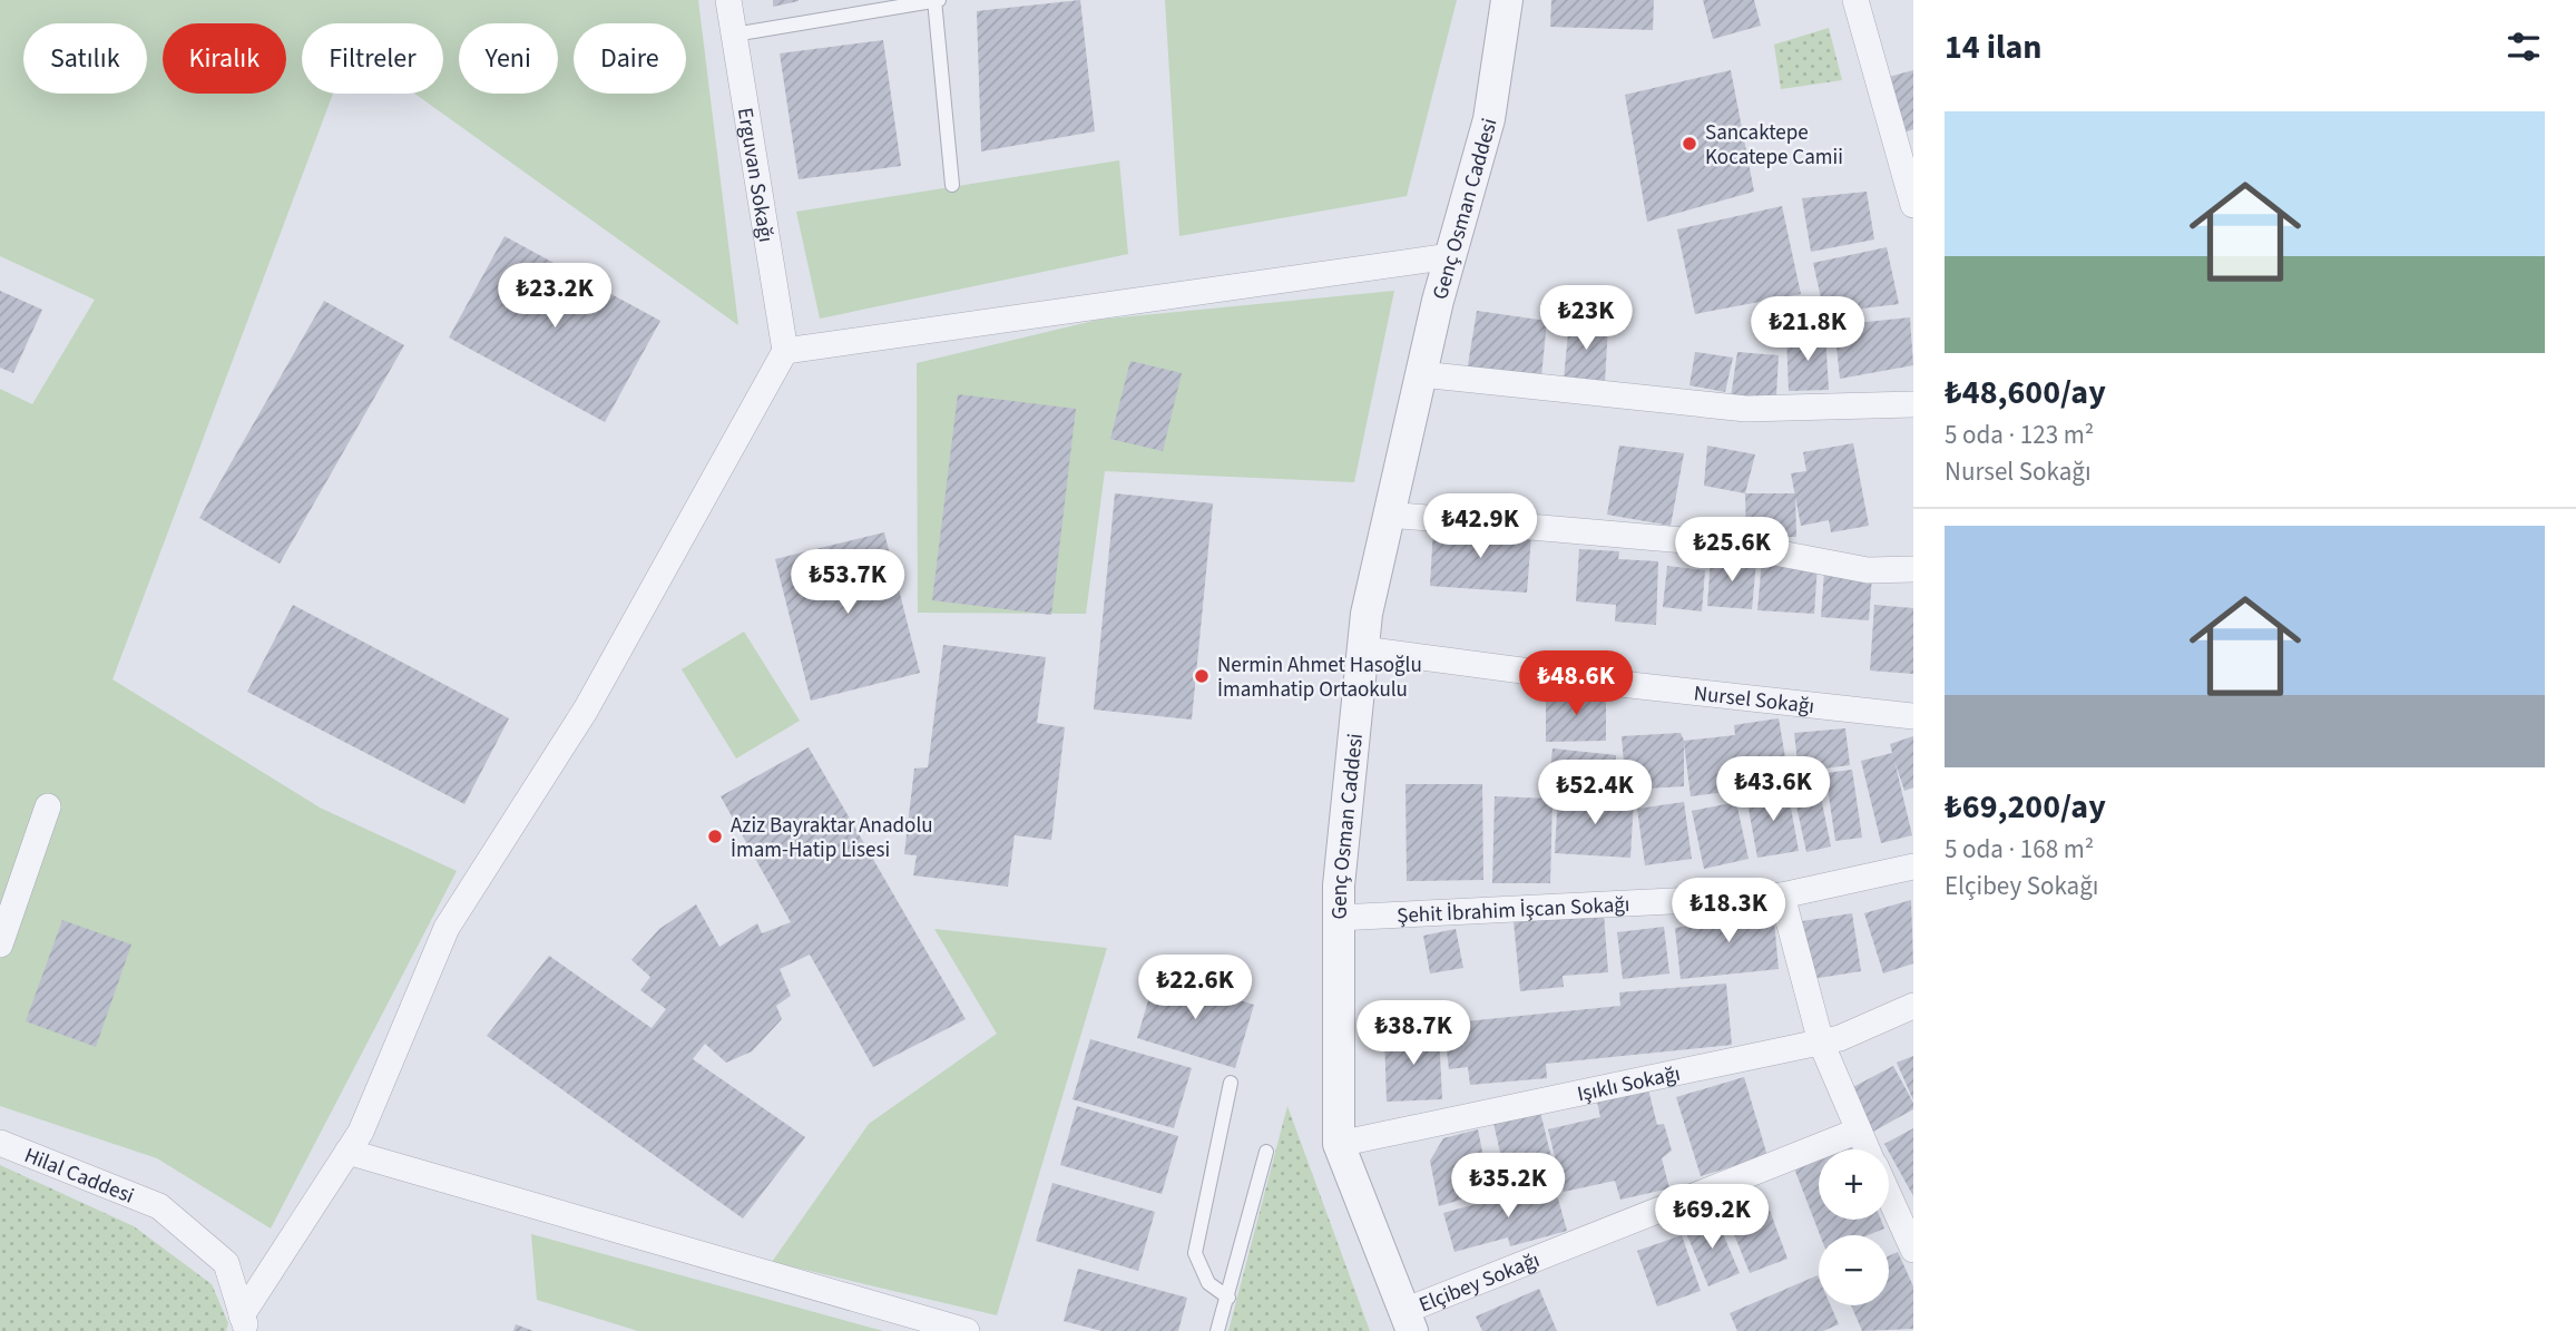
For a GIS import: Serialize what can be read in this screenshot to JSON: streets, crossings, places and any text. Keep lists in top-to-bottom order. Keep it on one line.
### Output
{"streets":{"street":["Erguvan Sokağı","Genç Osman Caddesi","Nursel Sokağı","Şehit İbrahim İşcan Sokağı","Işıklı Sokağı","Hilal Caddesi","Elçibey Sokağı"]},"crossings":[["Genç Osman Caddesi","Nursel Sokağı"],["Genç Osman Caddesi","Şehit İbrahim İşcan Sokağı"],["Genç Osman Caddesi","Işıklı Sokağı"],["Genç Osman Caddesi","Elçibey Sokağı"]],"places":["Sancaktepe Kocatepe Camii","Nermin Ahmet Hasoğlu İmamhatip Ortaokulu","Aziz Bayraktar Anadolu İmam-Hatip Lisesi"],"page":{"heading":"14 ilan","chip":["Satılık","Kiralık","Filtreler","Yeni","Daire"],"list":[{"name":"₺48,600/ay","note":"5 oda · 123 m² · Nursel Sokağı"},{"name":"₺69,200/ay","note":"5 oda · 168 m² · Elçibey Sokağı"}],"price":["₺23.2K","₺23K","₺21.8K","₺42.9K","₺25.6K","₺53.7K","₺48.6K","₺43.6K","₺52.4K","₺18.3K","₺22.6K","₺38.7K","₺35.2K","₺69.2K"],"map_buttons":["+","−"]}}
